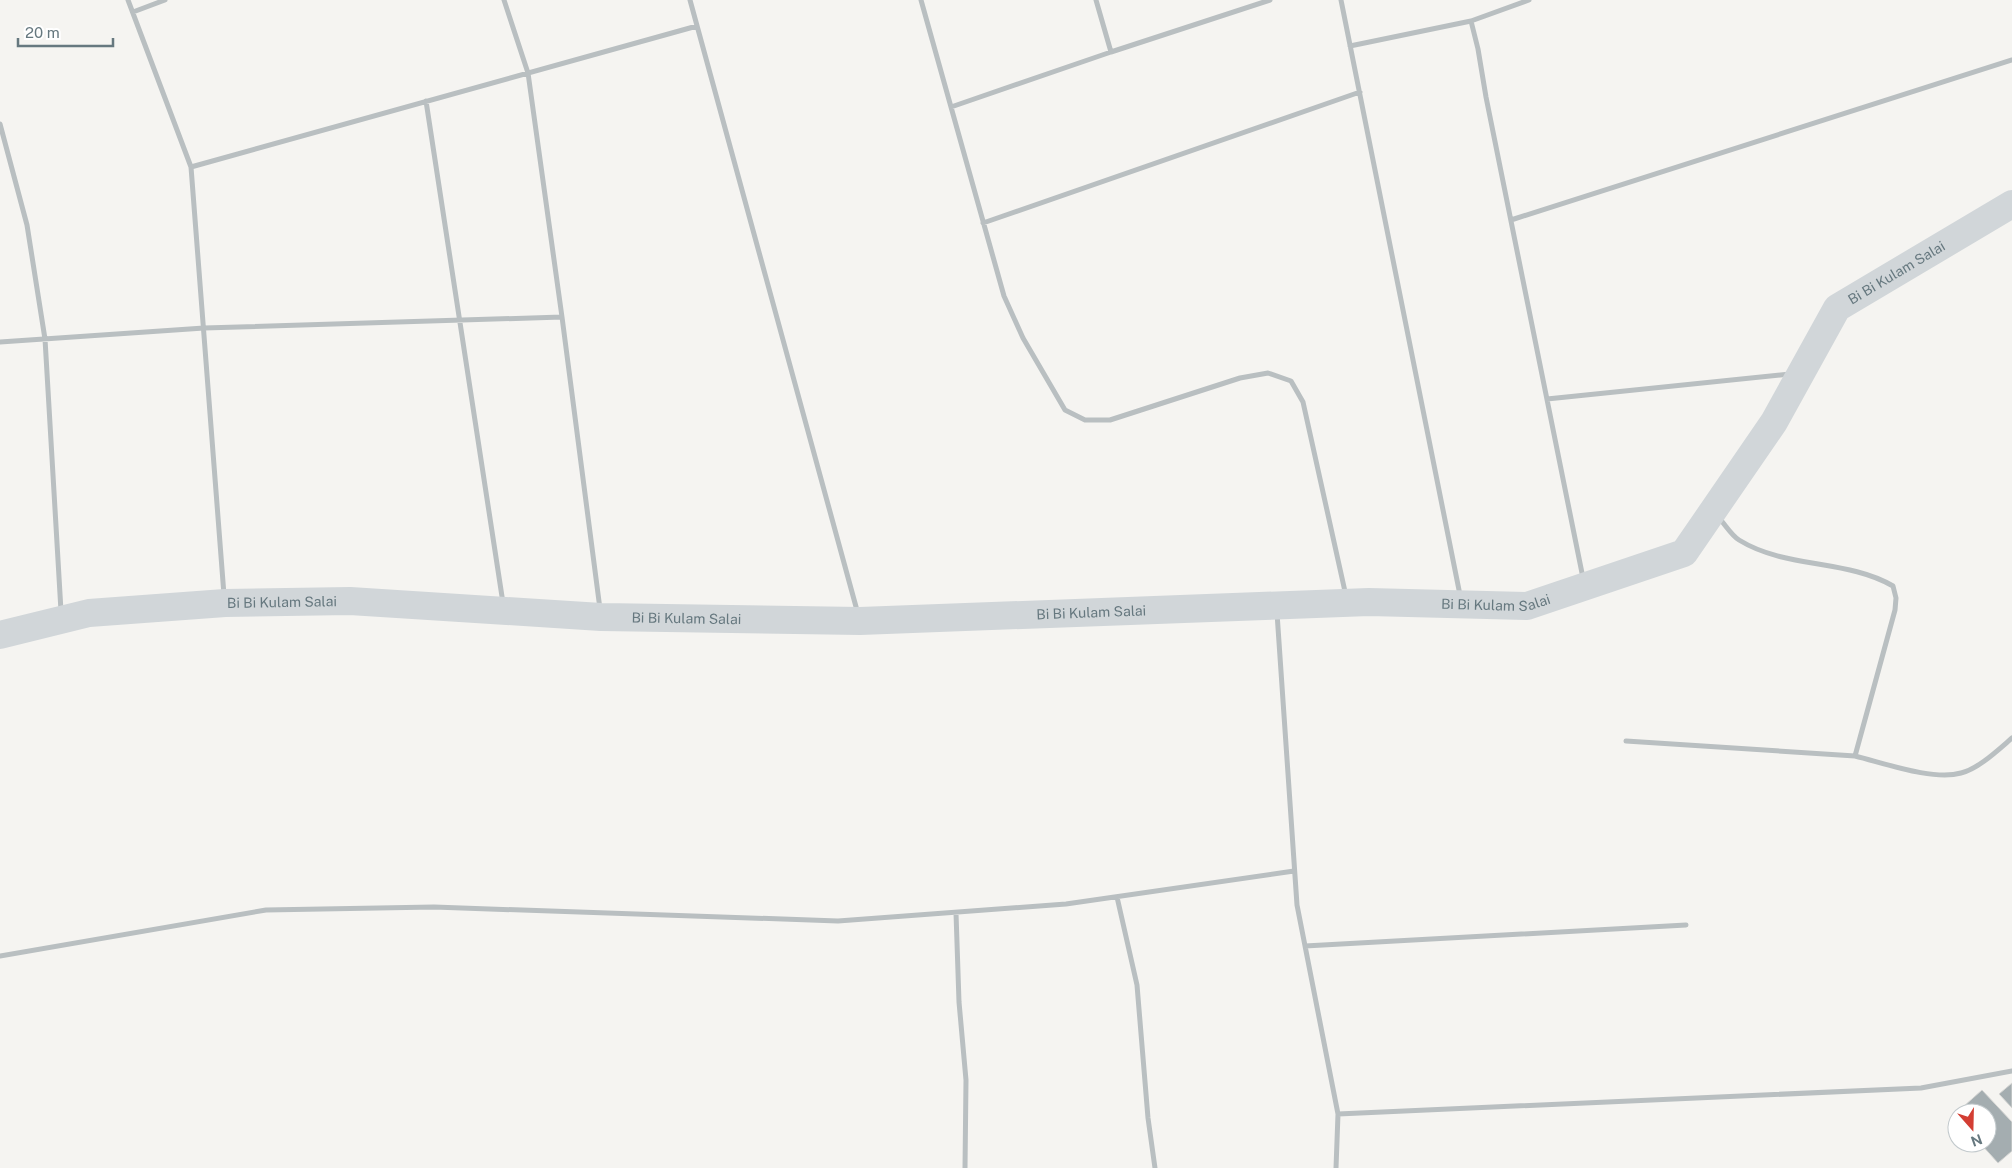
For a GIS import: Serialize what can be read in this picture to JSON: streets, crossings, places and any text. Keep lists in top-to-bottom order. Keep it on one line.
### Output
{"streets":{"street":["Bi Bi Kulam Salai"]},"scale_bar":"20 m","north":"bottom"}
